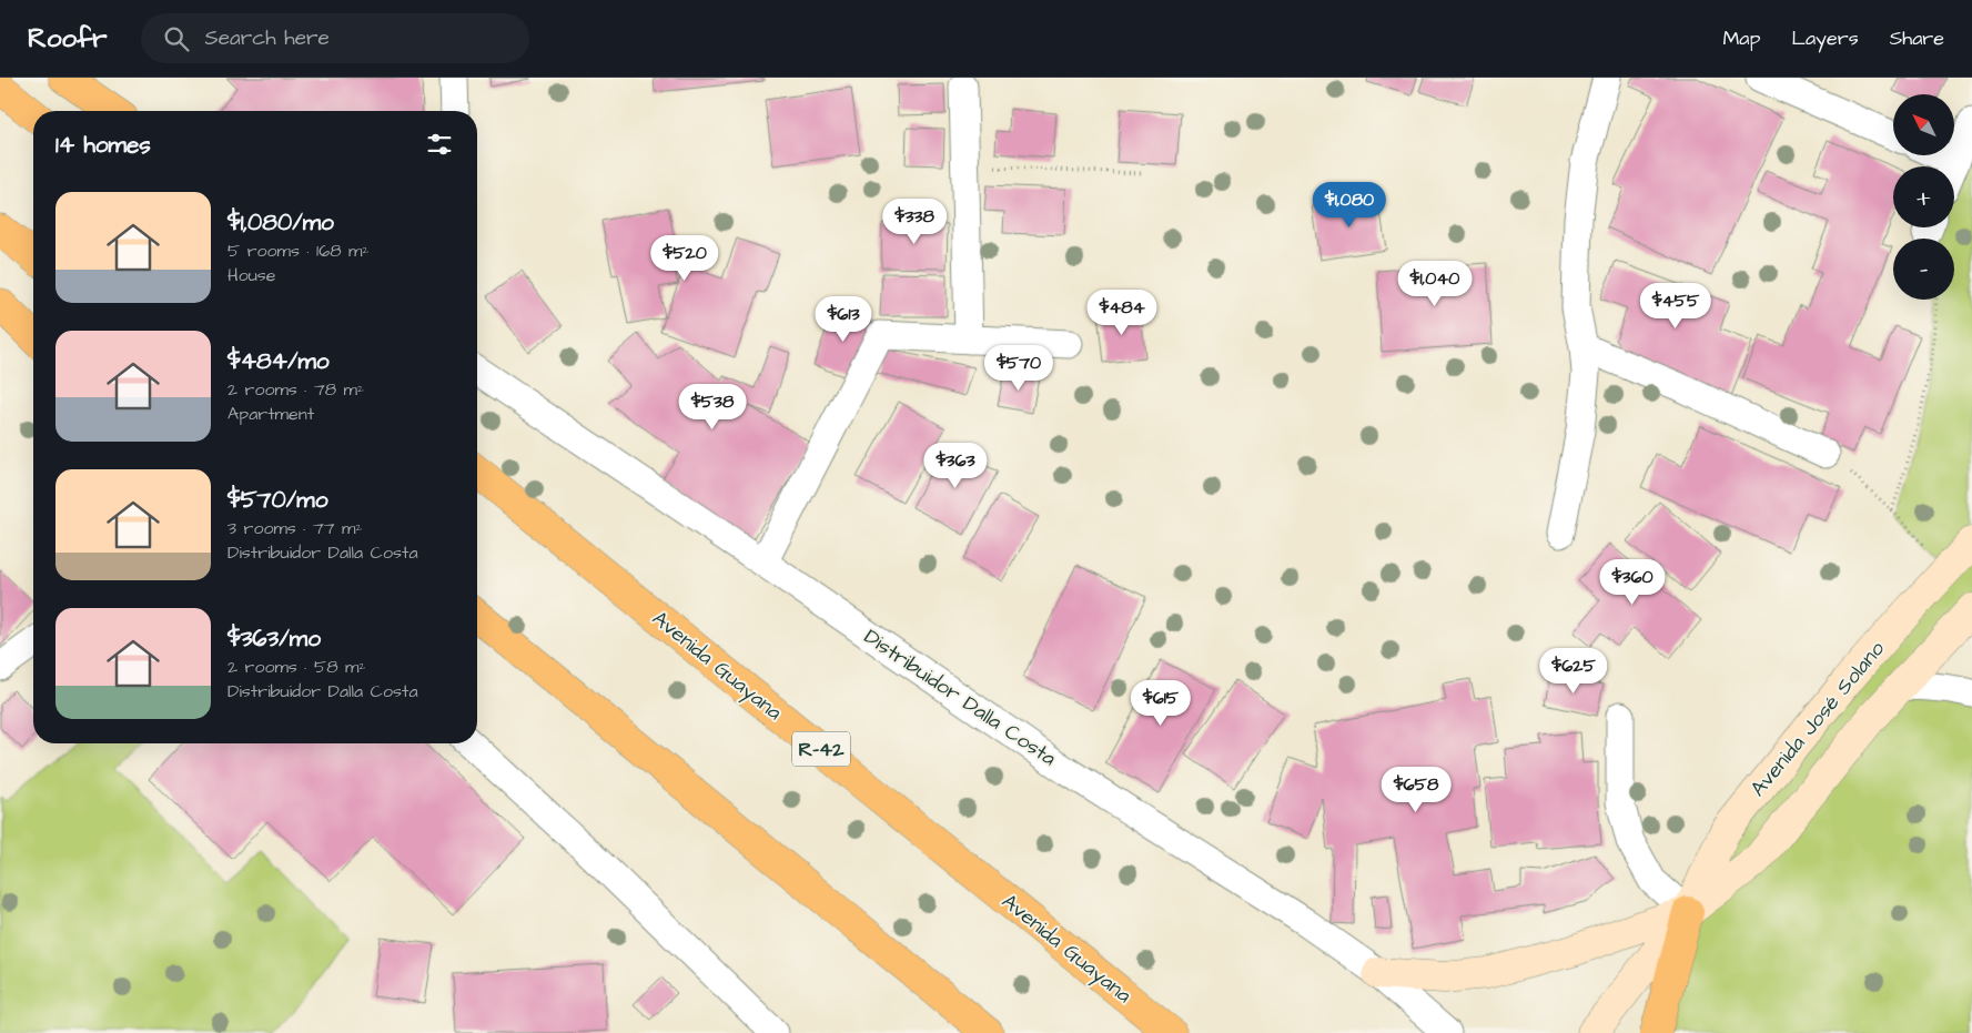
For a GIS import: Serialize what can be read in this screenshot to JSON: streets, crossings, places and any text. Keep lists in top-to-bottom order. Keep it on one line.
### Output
{"streets":{"main road":["Avenida Guayana","R-42"],"street":["Distribuidor Dalla Costa","Avenida José Solano"]},"north":"top left","page":{"header":"Roofr","search":"Search here","nav":["Map","Layers","Share"],"map_buttons":["+","−"],"heading":"14 homes","list":[{"name":"$1,080/mo","note":"5 rooms · 168 m² · House"},{"name":"$484/mo","note":"2 rooms · 78 m² · Apartment"},{"name":"$570/mo","note":"3 rooms · 77 m² · Distribuidor Dalla Costa"},{"name":"$363/mo","note":"2 rooms · 58 m² · Distribuidor Dalla Costa"}],"price":["$1,080","$338","$520","$1,040","$455","$484","$613","$570","$538","$363","$360","$625","$615","$658"]}}
